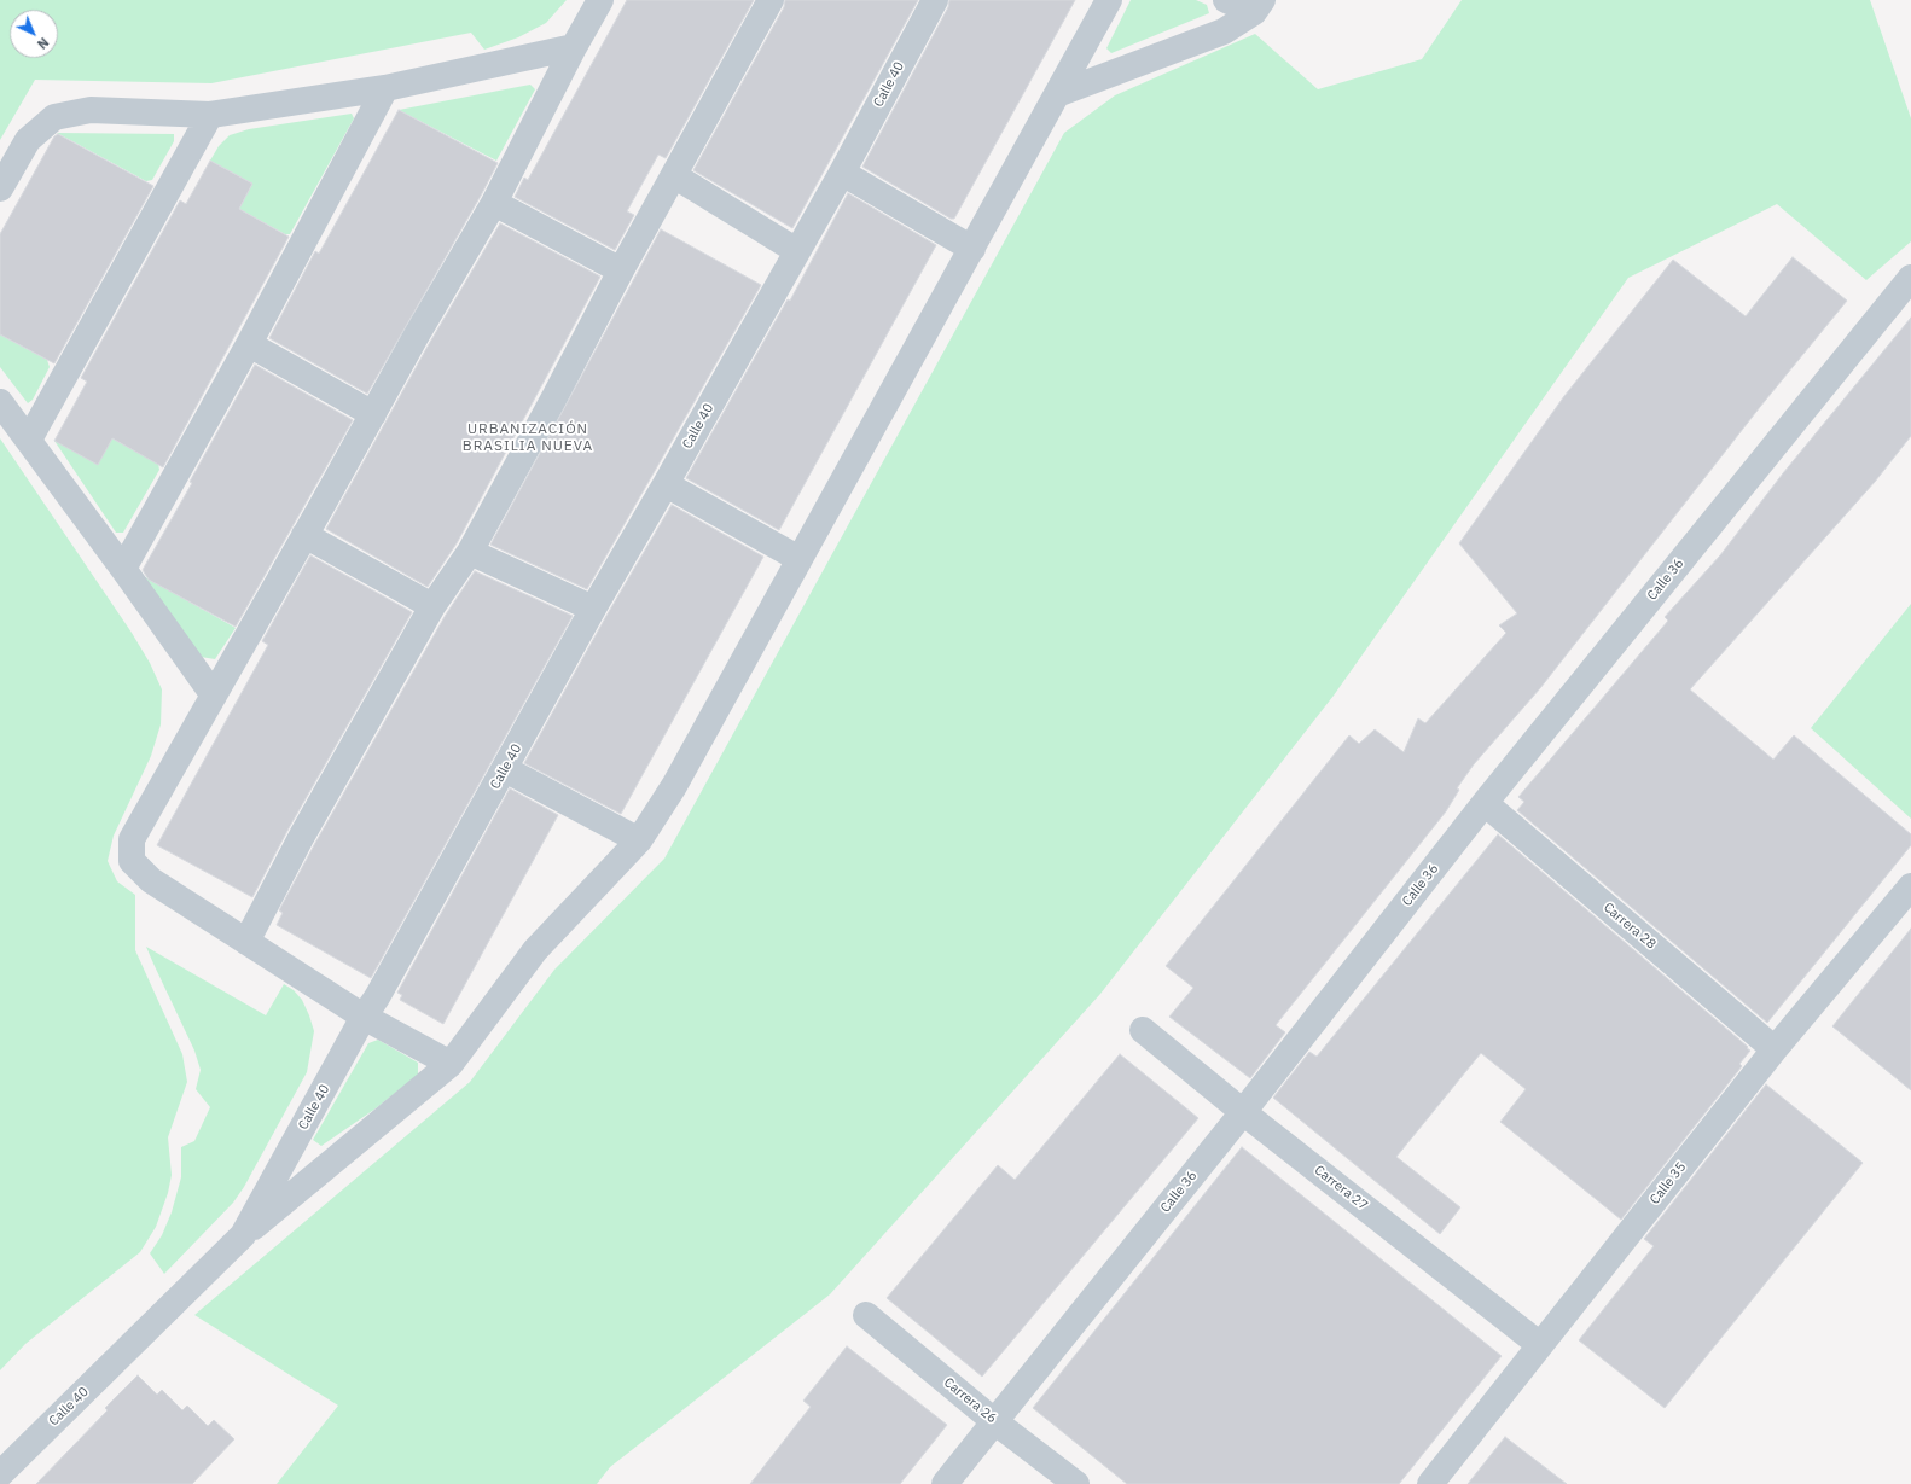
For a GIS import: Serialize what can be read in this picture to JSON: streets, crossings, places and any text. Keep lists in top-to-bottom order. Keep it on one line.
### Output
{"streets":{"street":["Calle 40","Calle 36","Carrera 28","Calle 35","Carrera 27","Carrera 26"]},"crossings":[["Calle 36","Carrera 28"],["Calle 36","Carrera 27"],["Calle 36","Carrera 26"],["Carrera 28","Calle 35"],["Calle 35","Carrera 27"]],"districts":["URBANIZACIÓN BRASILIA NUEVA"],"north":"bottom right"}
